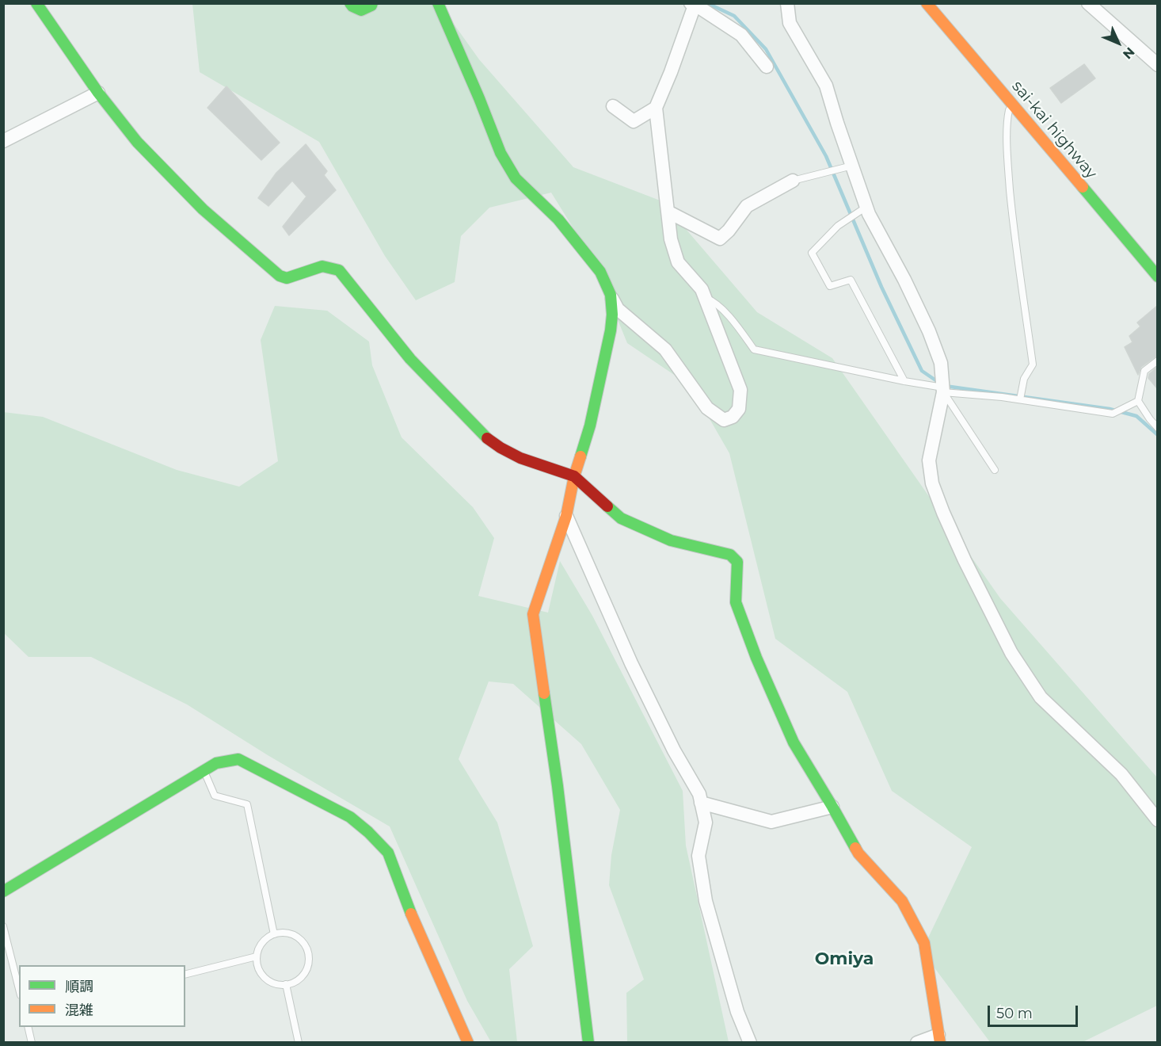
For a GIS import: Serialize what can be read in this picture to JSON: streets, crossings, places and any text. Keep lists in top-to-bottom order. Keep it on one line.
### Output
{"streets":{"main road":["sai-kai highway"]},"districts":["Omiya"],"legend":["順調","混雑"],"scale_bar":"50 m","north":"bottom right"}
